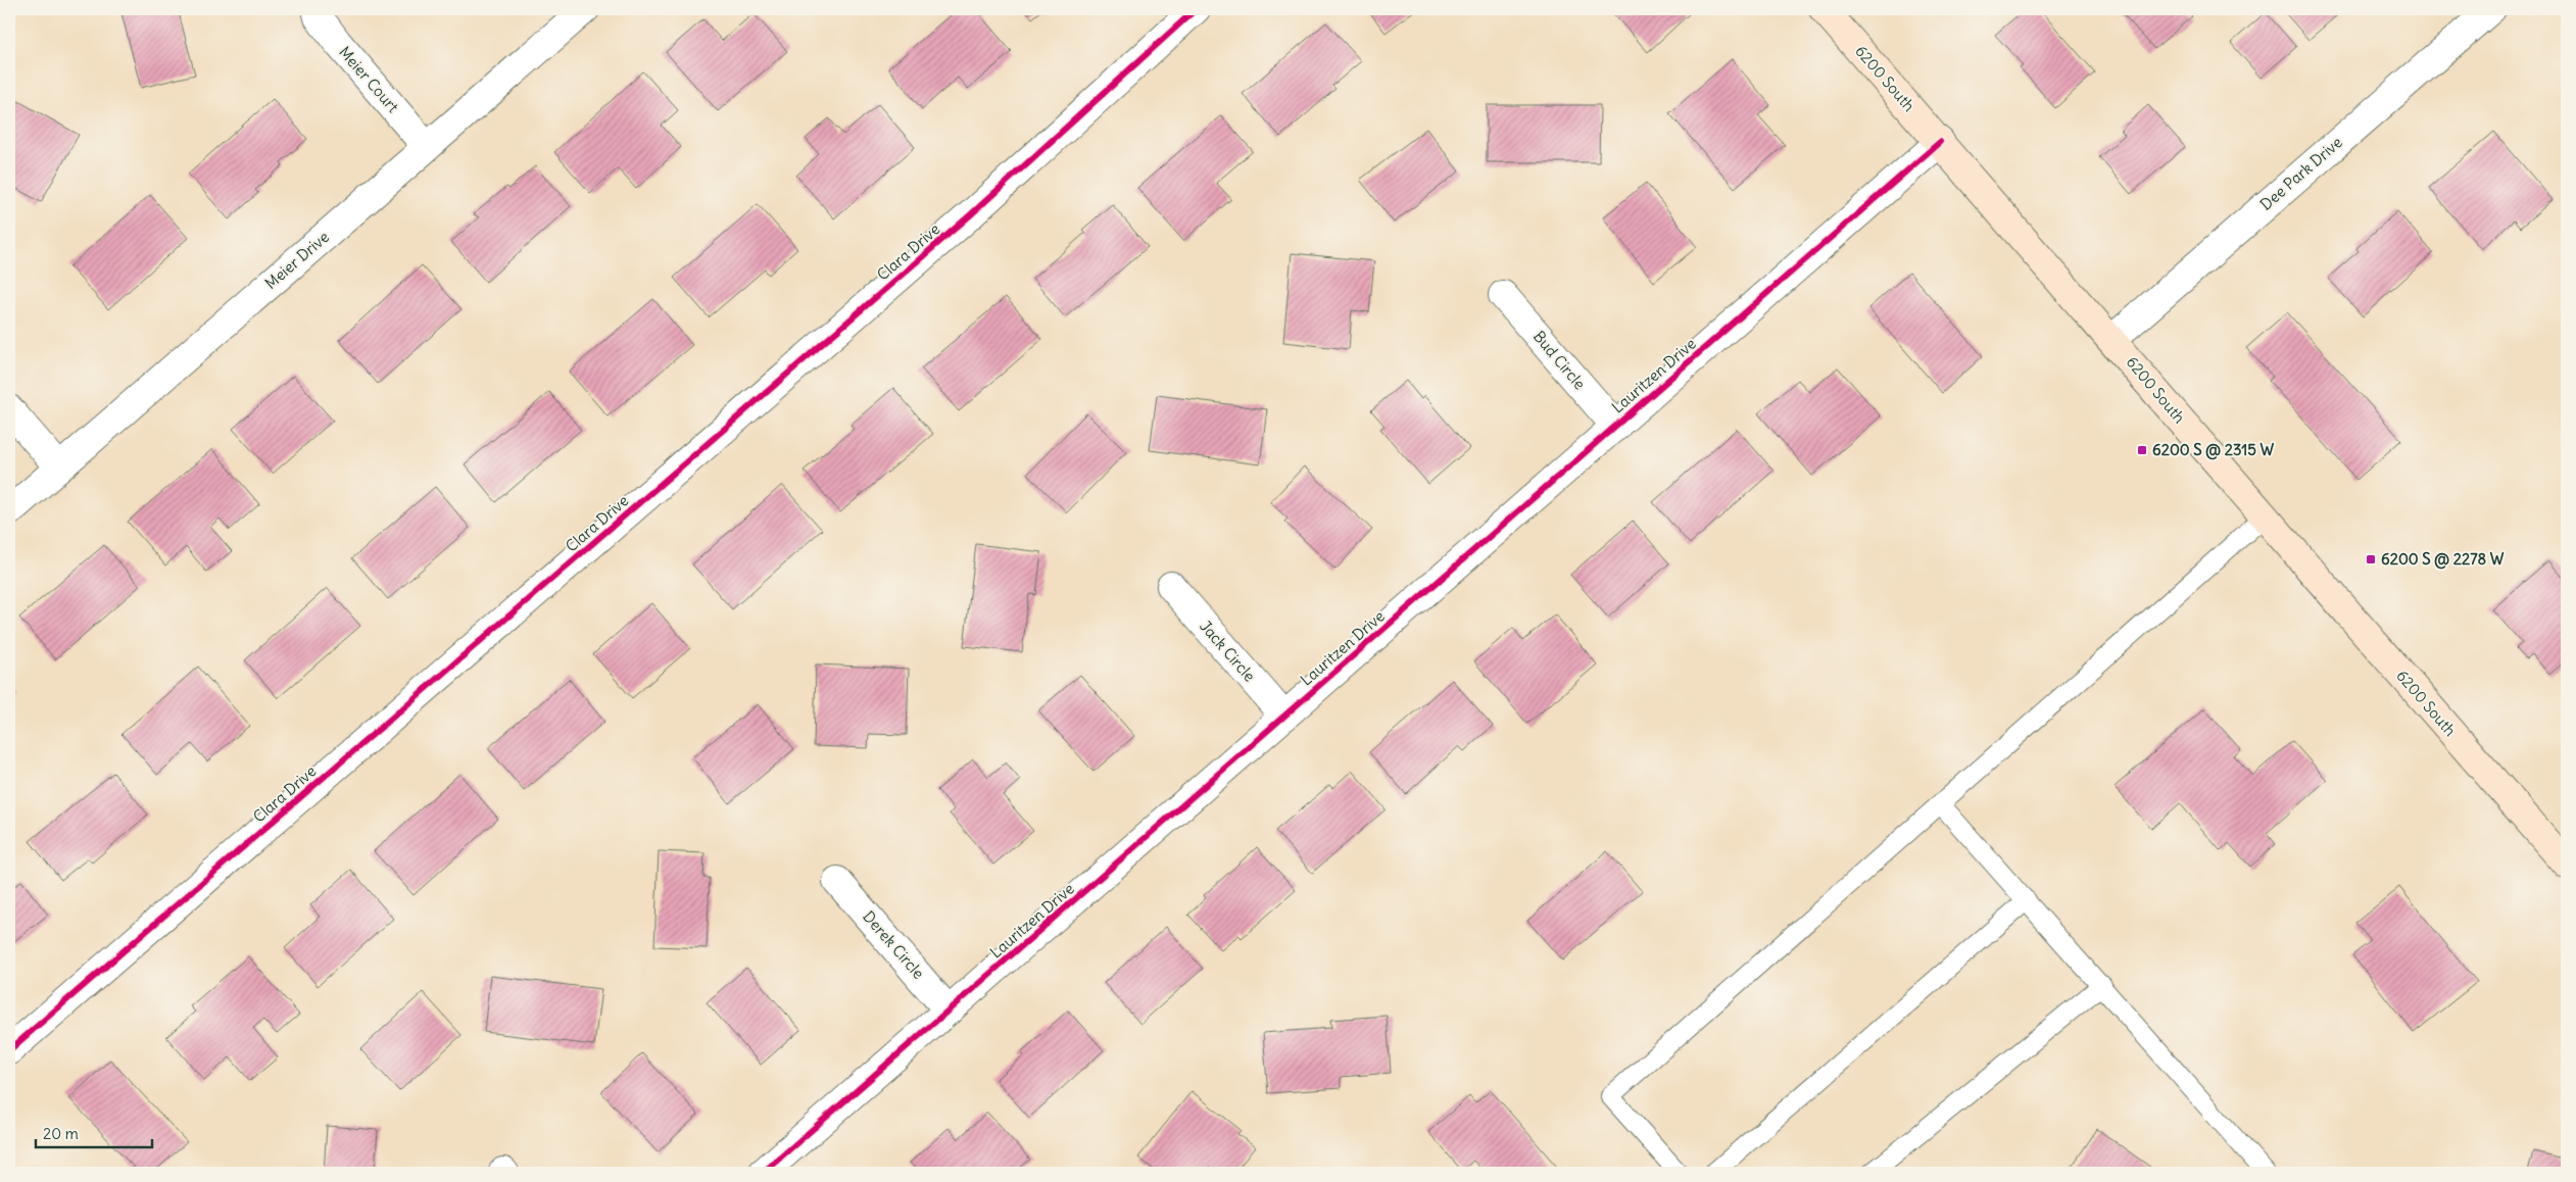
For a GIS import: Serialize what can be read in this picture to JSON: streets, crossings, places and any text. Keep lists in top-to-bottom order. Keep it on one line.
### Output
{"streets":{"main road":["6200 South"],"street":["Meier Court","Dee Park Drive","Clara Drive","Meier Drive","Bud Circle","Lauritzen Drive","Jack Circle","Derek Circle"]},"crossings":[["6200 South","Dee Park Drive"],["6200 South","Lauritzen Drive"],["Meier Court","Meier Drive"],["Bud Circle","Lauritzen Drive"],["Lauritzen Drive","Jack Circle"],["Lauritzen Drive","Derek Circle"]],"places":{"transit":["6200 S @ 2315 W","6200 S @ 2278 W"]},"scale_bar":"20 m"}
